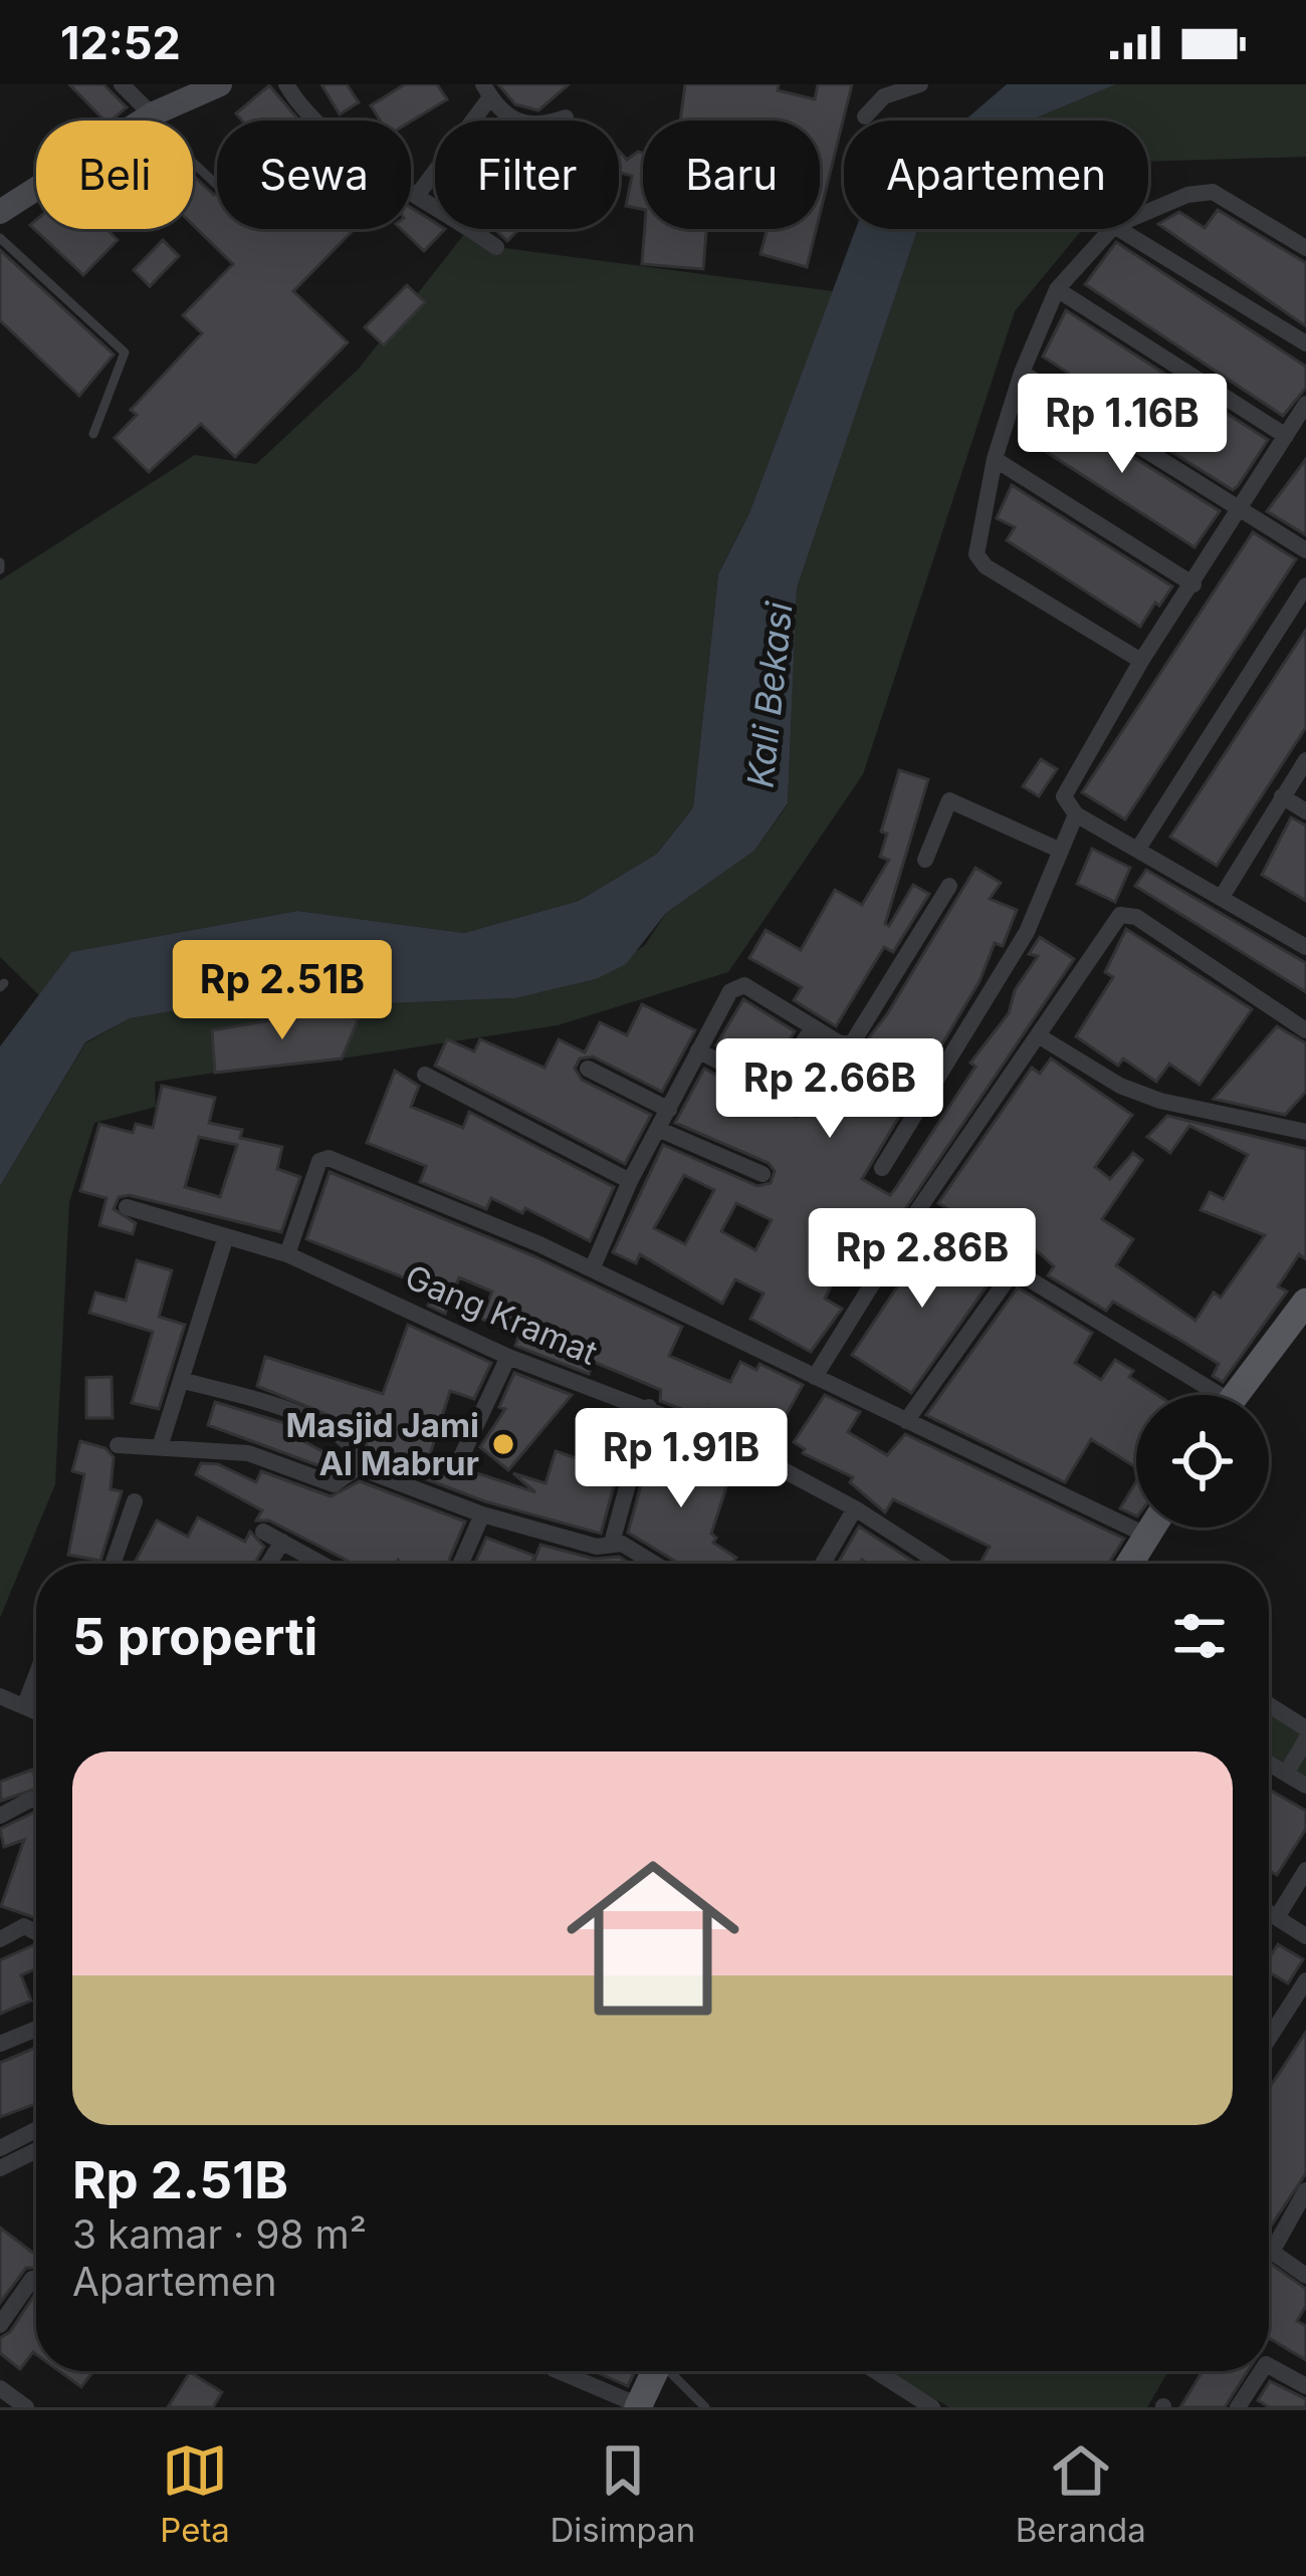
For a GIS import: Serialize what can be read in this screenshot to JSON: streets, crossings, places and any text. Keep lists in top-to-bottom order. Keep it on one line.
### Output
{"streets":{"street":["Gang Kramat"]},"water":["Kali Bekasi"],"places":["Masjid Jami Al Mabrur"],"page":{"status":"12:52","chip":["Beli","Sewa","Filter","Baru","Apartemen"],"price":["Rp 1.16B","Rp 2.51B","Rp 2.66B","Rp 2.86B","Rp 1.91B"],"heading":"5 properti","list":[{"name":"Rp 2.51B","note":"3 kamar · 98 m² · Apartemen"}],"tabs":["Peta","Disimpan","Beranda"]}}
